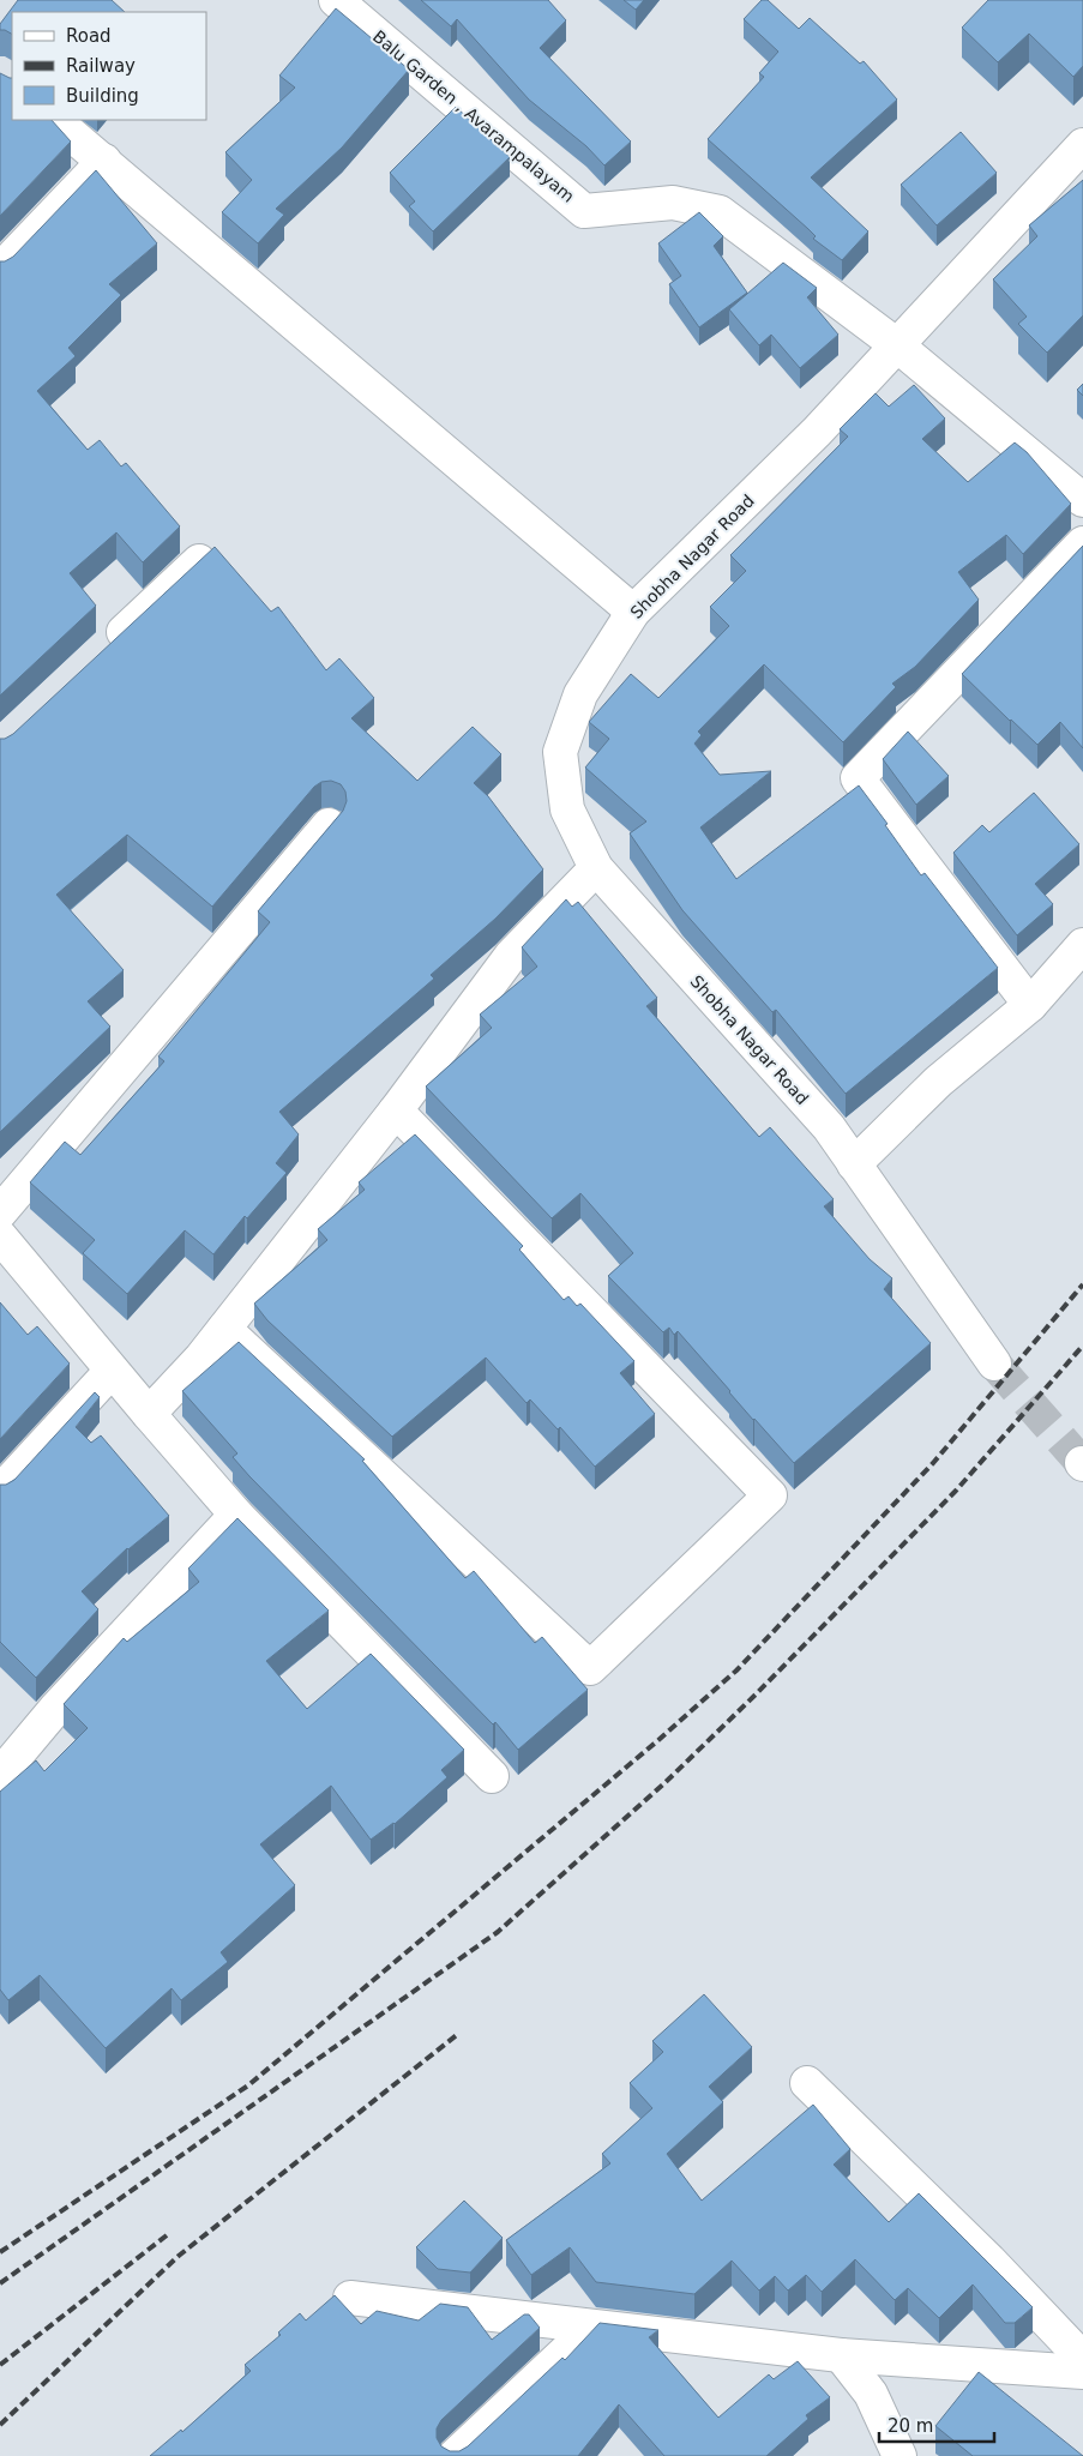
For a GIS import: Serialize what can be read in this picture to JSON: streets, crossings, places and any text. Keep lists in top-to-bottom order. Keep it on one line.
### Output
{"streets":{"street":["Balu Garden , Avarampalayam","Shobha Nagar Road"]},"crossings":[["Balu Garden , Avarampalayam","Shobha Nagar Road"]],"legend":["Road","Railway","Building"],"scale_bar":"20 m"}
